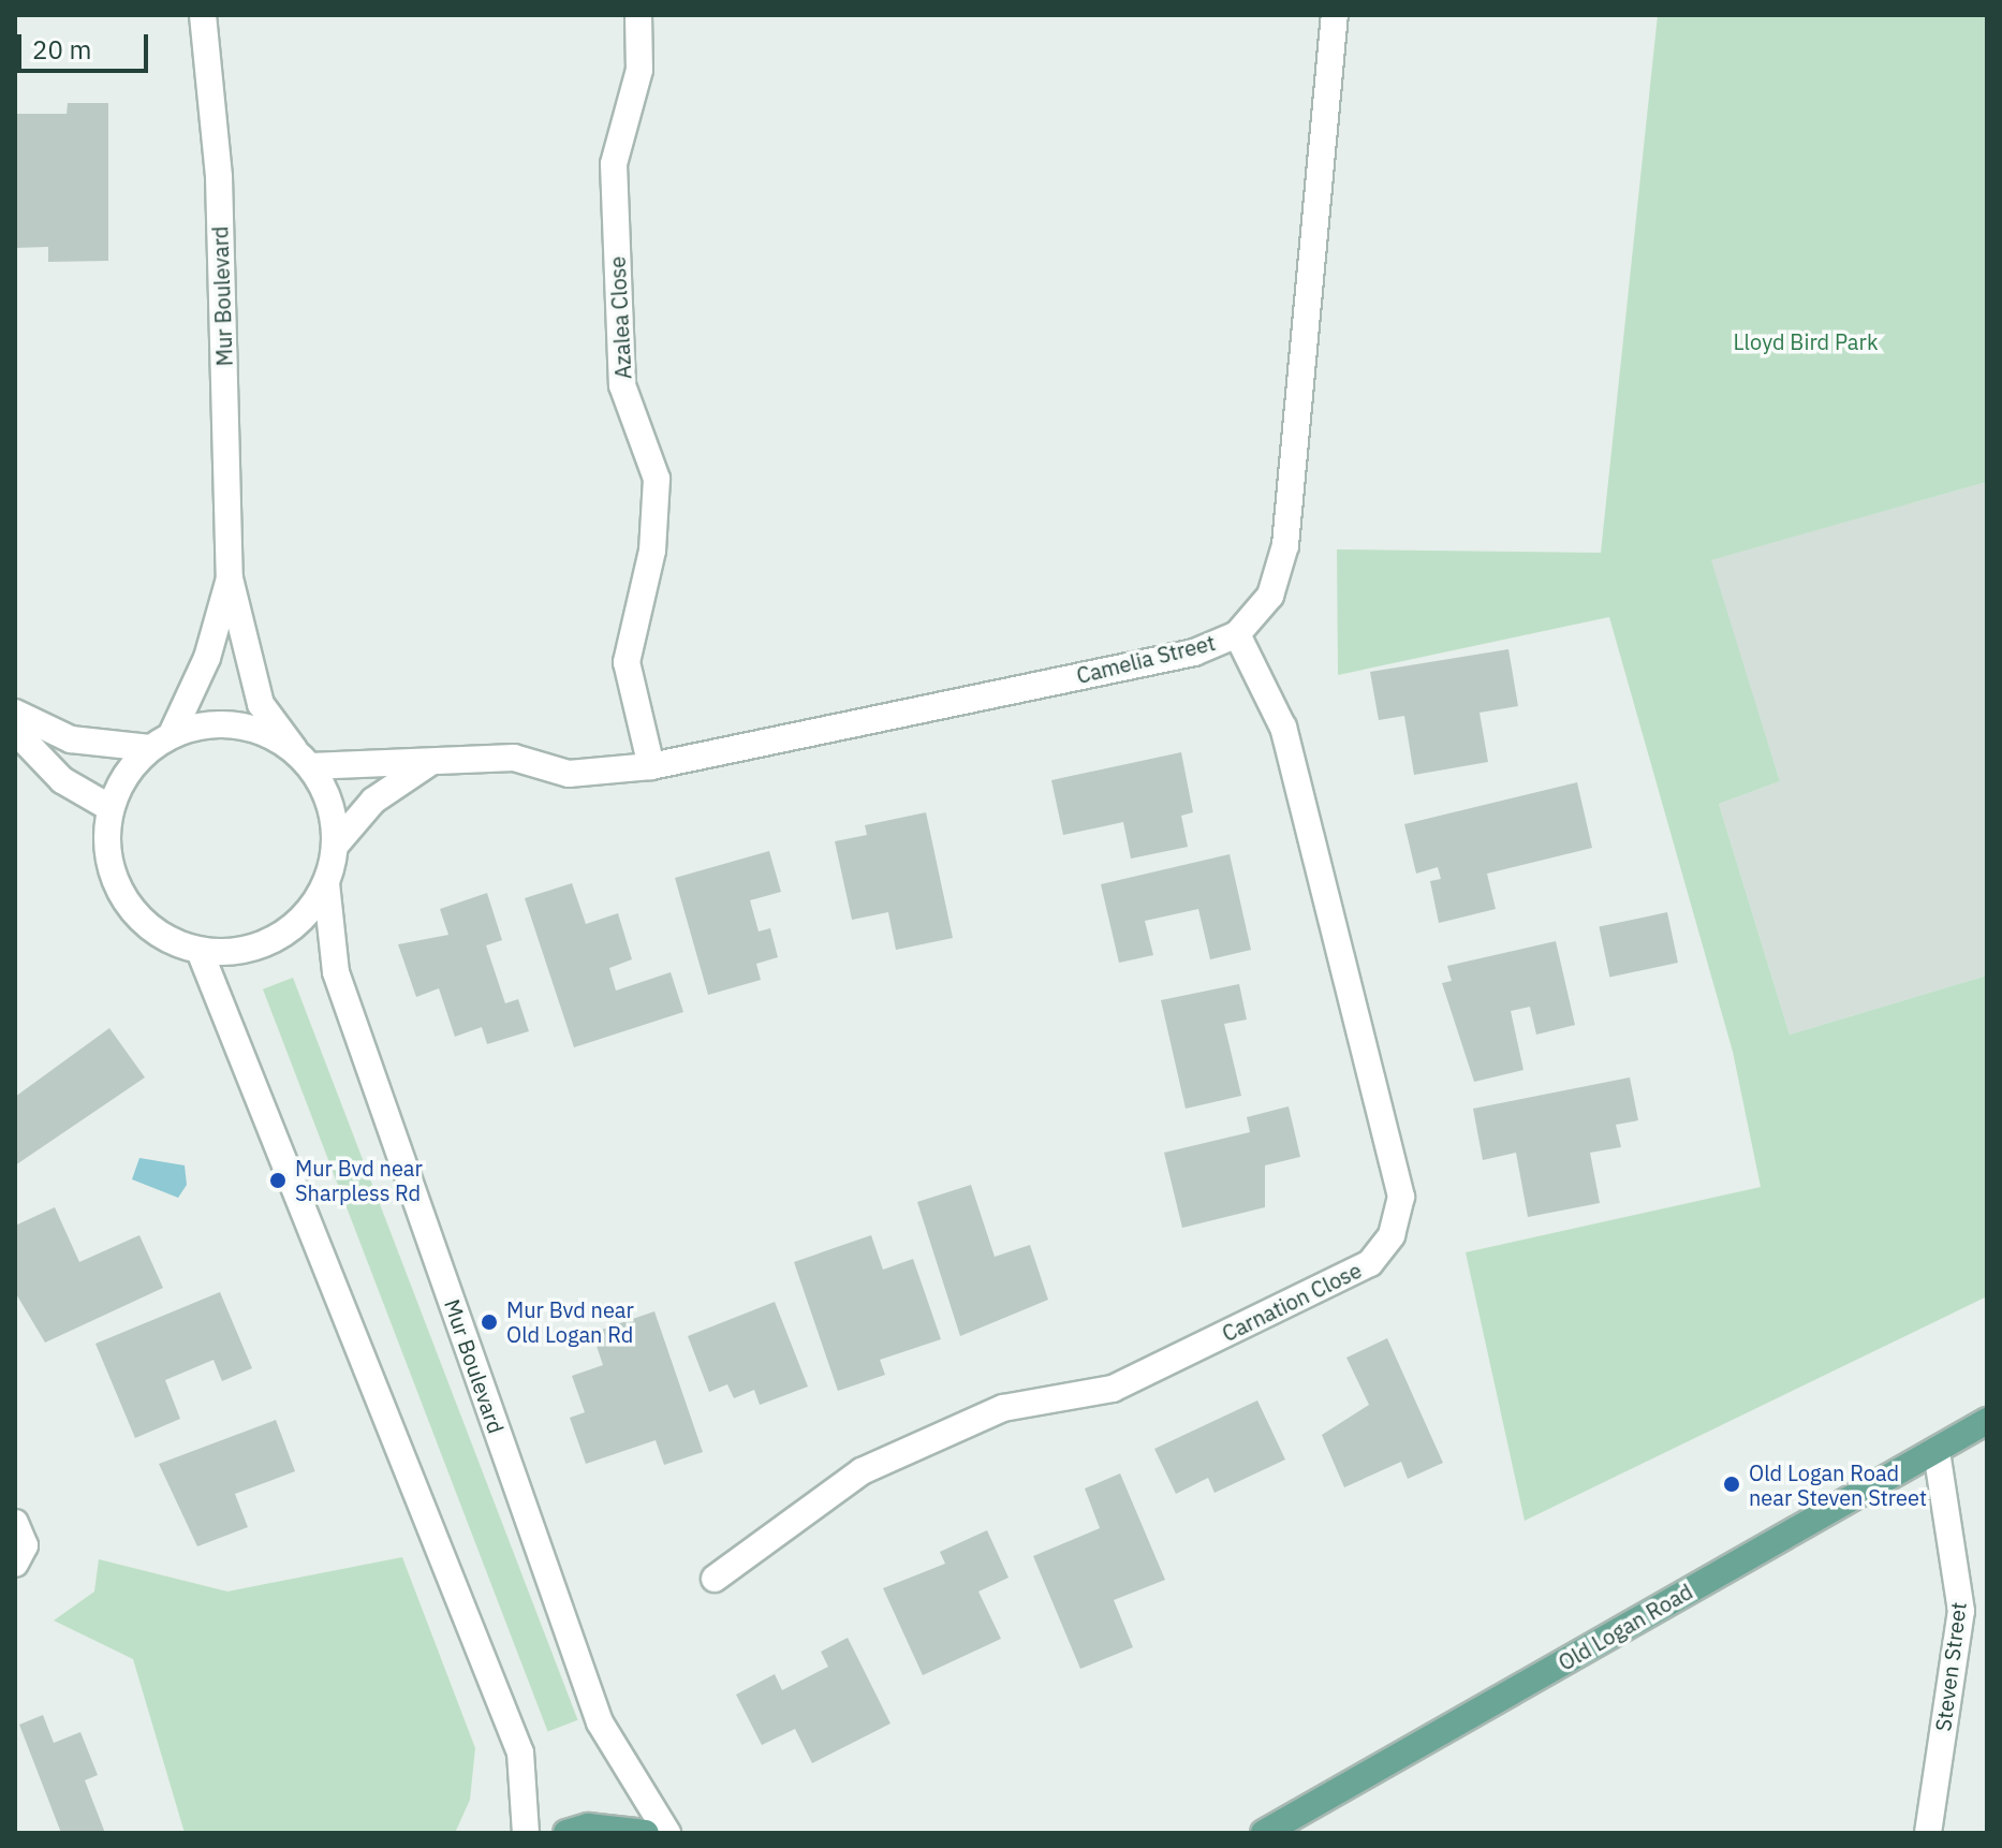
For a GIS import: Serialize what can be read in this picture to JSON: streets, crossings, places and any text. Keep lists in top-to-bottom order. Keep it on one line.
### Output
{"streets":{"main road":["Old Logan Road"],"street":["Mur Boulevard","Azalea Close","Camelia Street","Carnation Close","Steven Street"]},"crossings":[["Mur Boulevard","Camelia Street"],["Azalea Close","Camelia Street"],["Camelia Street","Carnation Close"],["Old Logan Road","Steven Street"]],"parks":["Lloyd Bird Park"],"places":["Mur Bvd near Sharpless Rd","Mur Bvd near Old Logan Rd","Old Logan Road near Steven Street"],"scale_bar":"20 m"}
